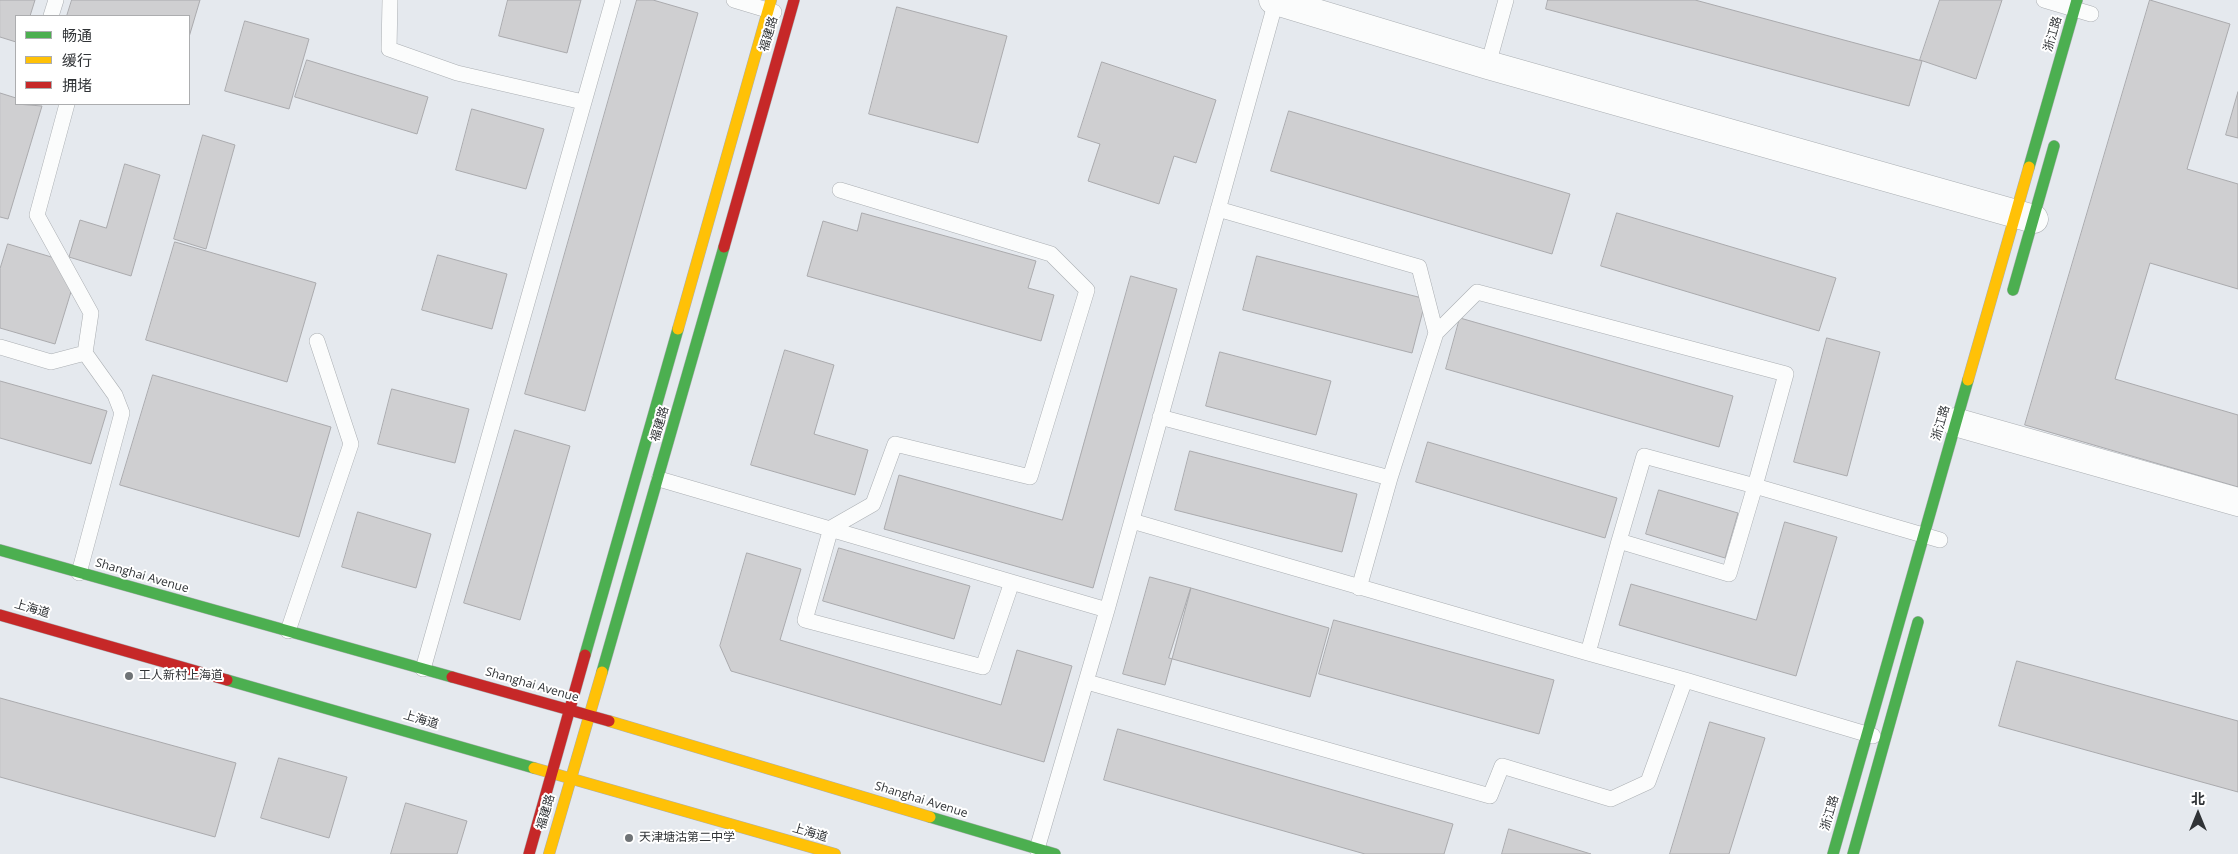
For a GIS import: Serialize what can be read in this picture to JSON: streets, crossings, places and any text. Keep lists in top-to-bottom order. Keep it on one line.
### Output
{"streets":{"street":["福建路","浙江路","Shanghai Avenue","上海道"]},"crossings":[["福建路","Shanghai Avenue"],["福建路","上海道"]],"places":["工人新村上海道","天津塘沽第二中学"],"legend":["畅通","缓行","拥堵"],"north":"top"}
